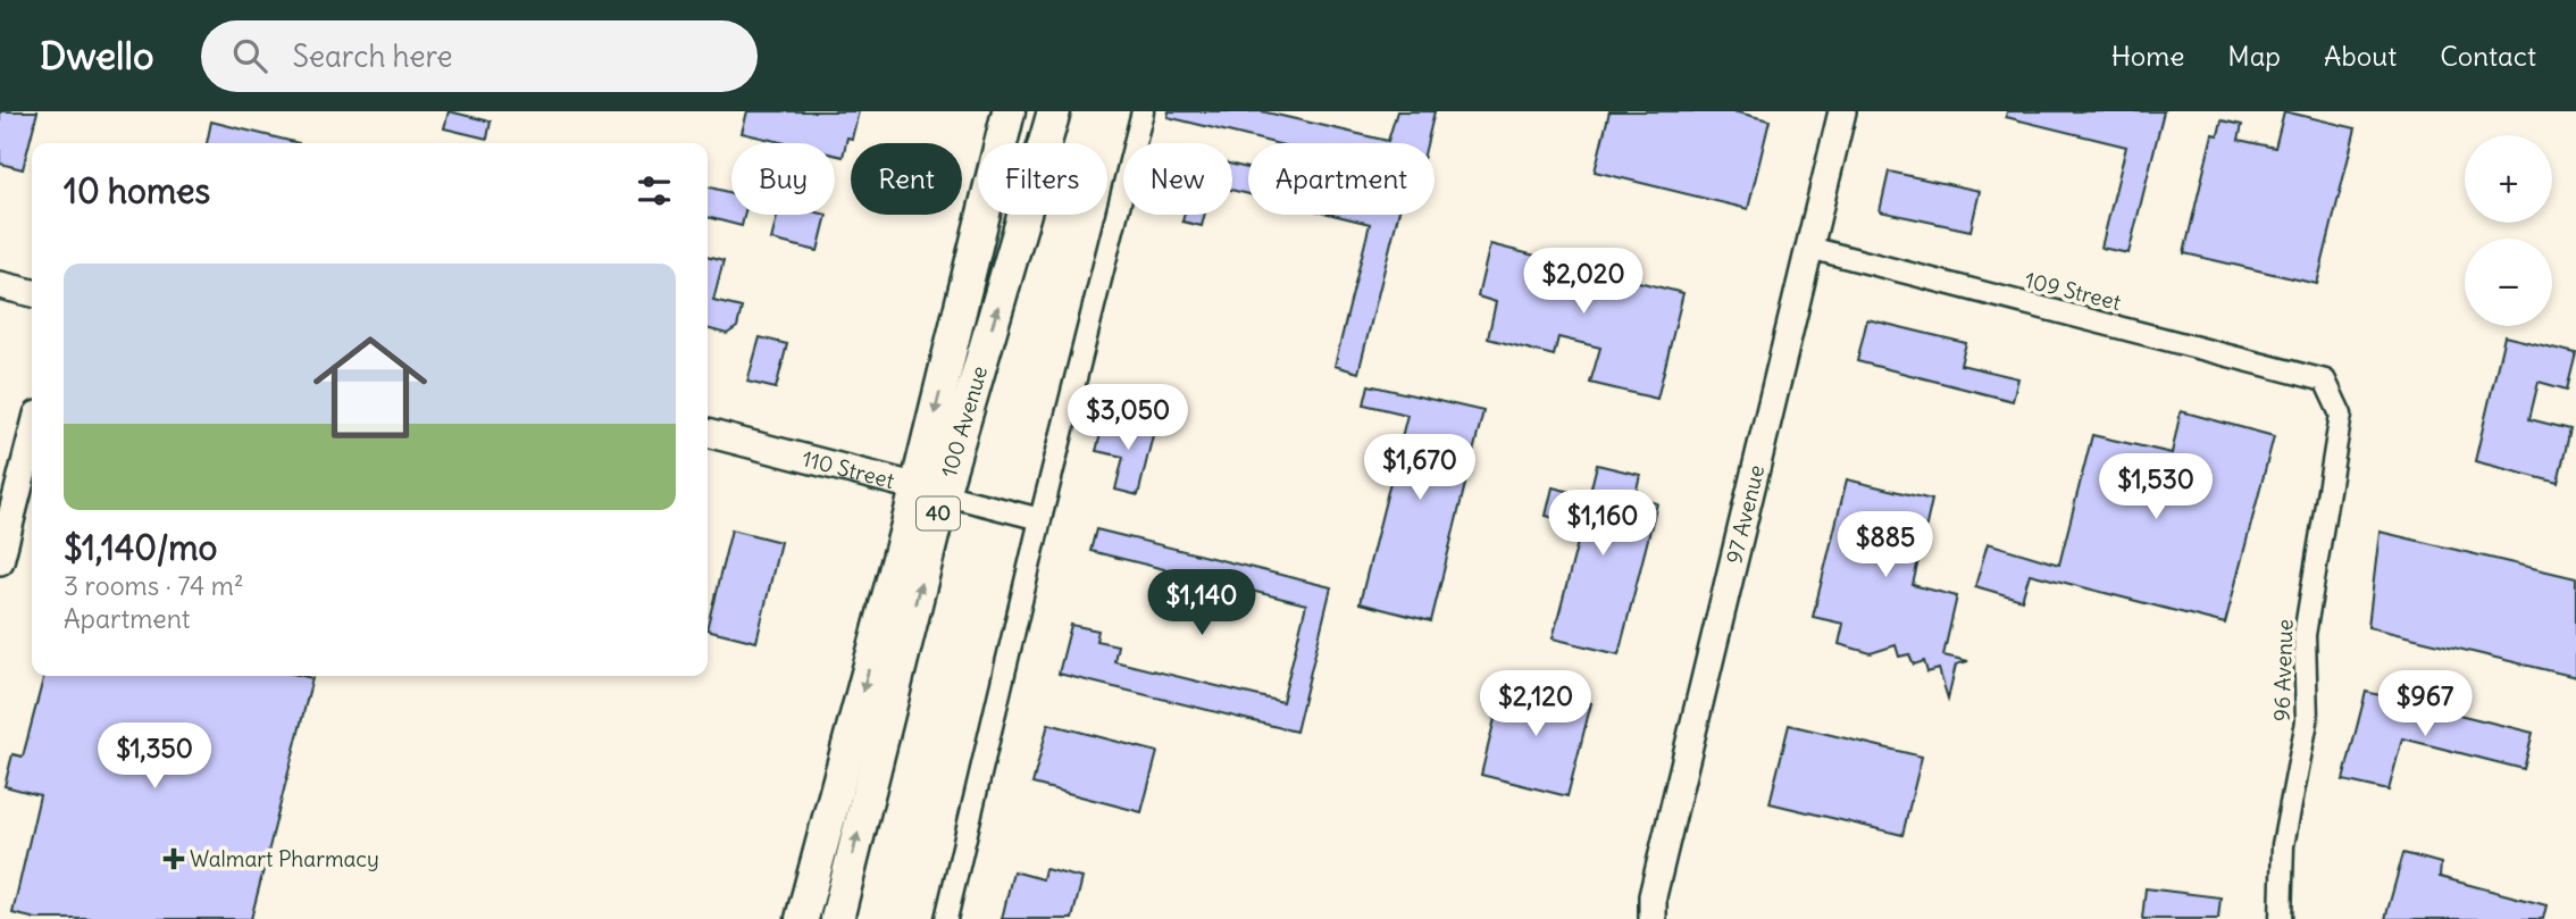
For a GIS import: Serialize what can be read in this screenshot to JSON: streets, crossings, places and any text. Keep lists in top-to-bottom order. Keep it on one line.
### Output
{"streets":{"main road":["100 Avenue","40"],"street":["109 Street","110 Street","97 Avenue","96 Avenue"]},"crossings":[["109 Street","97 Avenue"],["109 Street","96 Avenue"],["100 Avenue","110 Street"]],"places":{"health":["Walmart Pharmacy"]},"page":{"header":"Dwello","search":"Search here","nav":["Home","Map","About","Contact"],"map_buttons":["+","−"],"chip":["Buy","Rent","Filters","New","Apartment"],"heading":"10 homes","list":[{"name":"$1,140/mo","note":"3 rooms · 74 m² · Apartment"}],"price":["$2,020","$3,050","$1,670","$1,530","$1,160","$885","$1,140","$2,120","$967","$1,350"]}}
